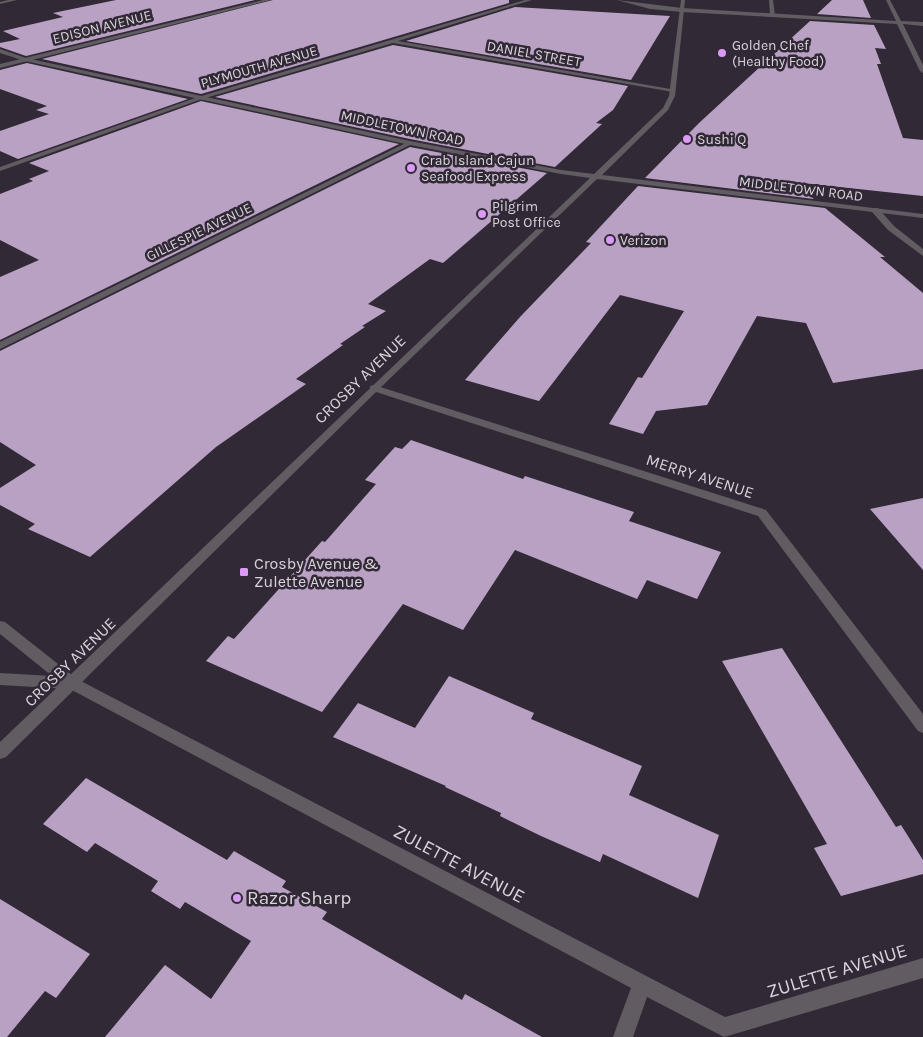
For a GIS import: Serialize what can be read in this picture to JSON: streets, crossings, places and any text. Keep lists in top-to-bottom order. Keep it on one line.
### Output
{"streets":{"street":["EDISON AVENUE","DANIEL STREET","PLYMOUTH AVENUE","MIDDLETOWN ROAD","GILLESPIE AVENUE","CROSBY AVENUE","MERRY AVENUE","ZULETTE AVENUE"]},"crossings":[["EDISON AVENUE","MIDDLETOWN ROAD"],["DANIEL STREET","PLYMOUTH AVENUE"],["DANIEL STREET","CROSBY AVENUE"],["PLYMOUTH AVENUE","MIDDLETOWN ROAD"],["MIDDLETOWN ROAD","GILLESPIE AVENUE"],["MIDDLETOWN ROAD","CROSBY AVENUE"],["CROSBY AVENUE","MERRY AVENUE"],["CROSBY AVENUE","ZULETTE AVENUE"]],"places":{"other":["Golden Chef (Healthy Food)","Sushi Q","Crab Island Cajun Seafood Express","Pilgrim Post Office","Verizon","Razor Sharp"],"transit":["Crosby Avenue & Zulette Avenue"]}}
